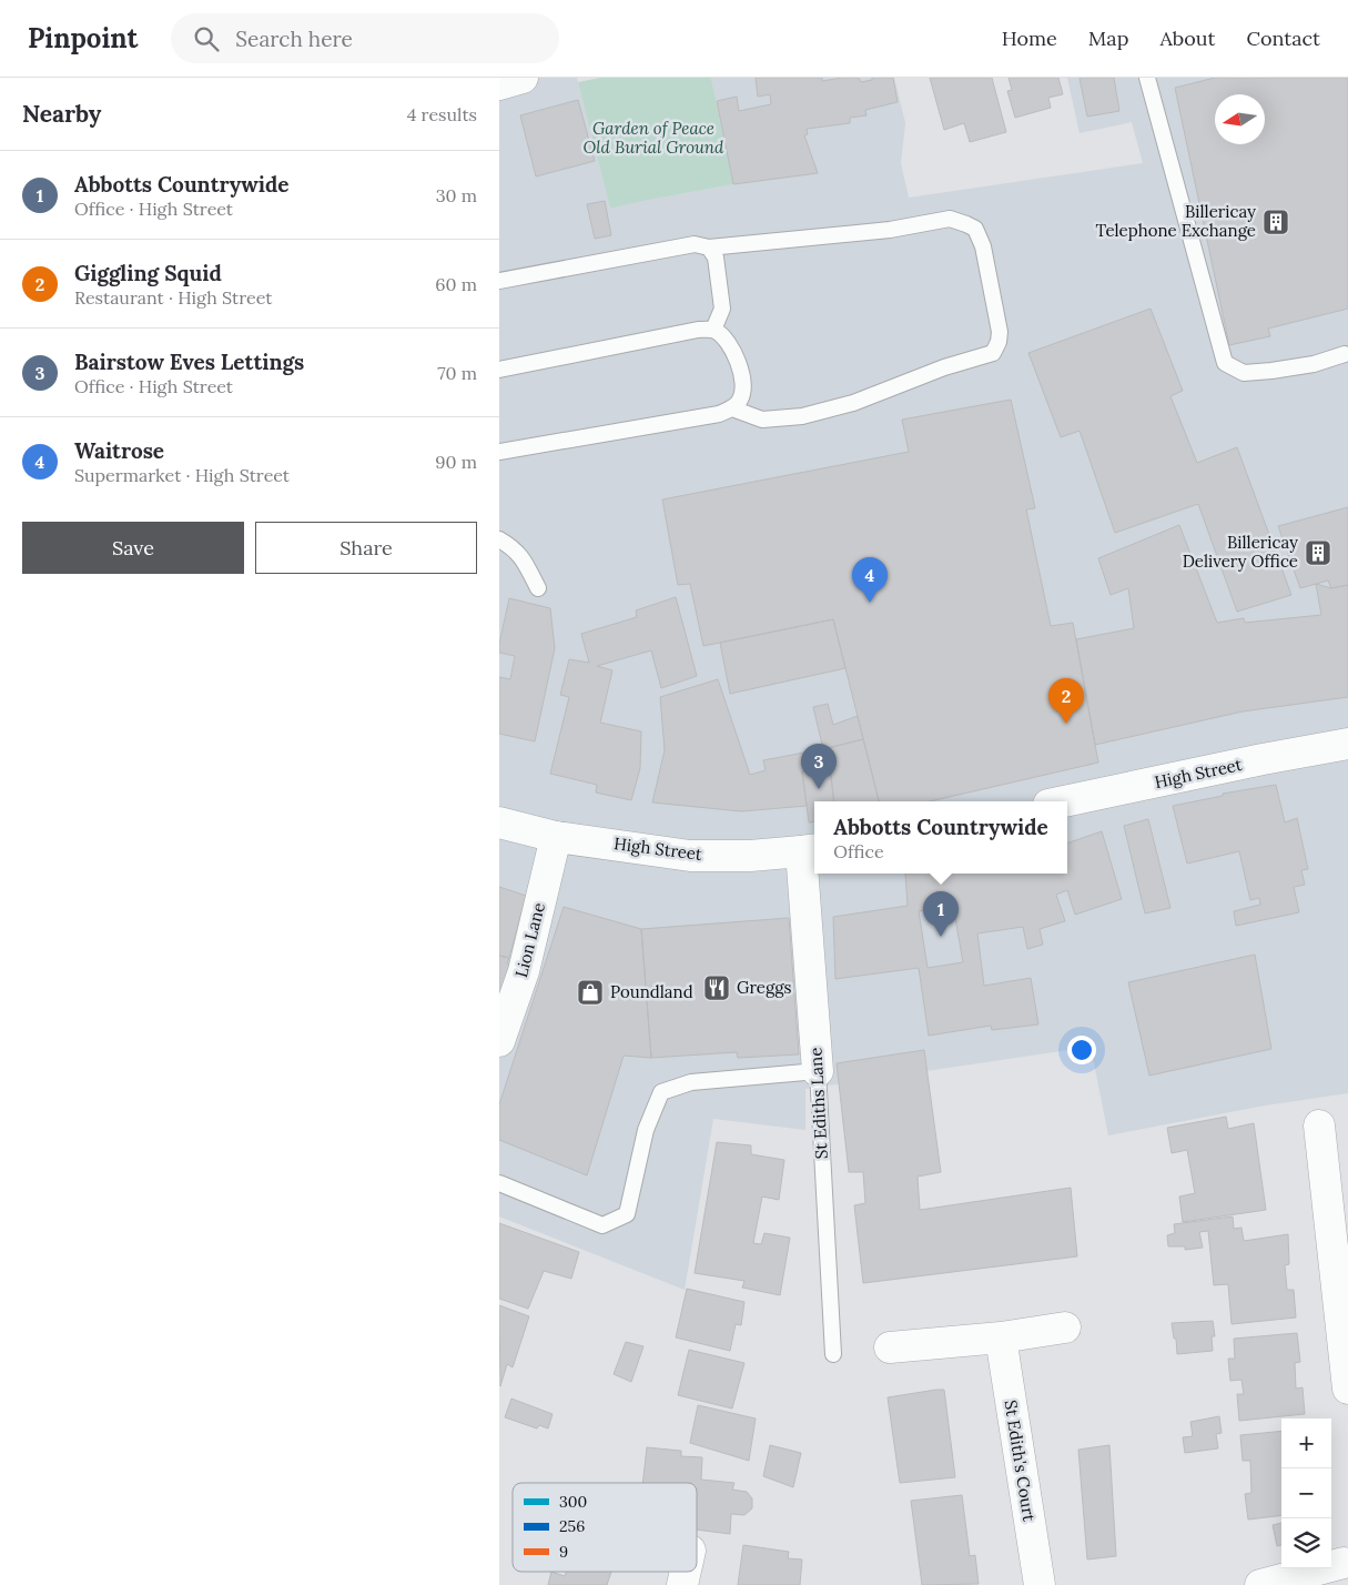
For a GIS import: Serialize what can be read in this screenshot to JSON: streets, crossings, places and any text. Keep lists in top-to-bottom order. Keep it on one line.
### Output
{"streets":{"street":["High Street","Lion Lane","St Ediths Lane","St Edith's Court"]},"crossings":[["High Street","Lion Lane"],["High Street","St Ediths Lane"]],"parks":["Garden of Peace Old Burial Ground"],"places":{"building":["Billericay Telephone Exchange","Billericay Delivery Office"],"restaurant":["Greggs"],"shop":["Poundland"]},"legend":["300","256","9"],"north":"left","page":{"header":"Pinpoint","search":"Search here","nav":["Home","Map","About","Contact"],"heading":["Nearby","4 results"],"list":[{"mark":"1","name":"Abbotts Countrywide","note":"Office · High Street","value":"30 m"},{"mark":"2","name":"Giggling Squid","note":"Restaurant · High Street","value":"60 m"},{"mark":"3","name":"Bairstow Eves Lettings","note":"Office · High Street","value":"70 m"},{"mark":"4","name":"Waitrose","note":"Supermarket · High Street","value":"90 m"}],"buttons":["Save","Share"],"pins":["4","2","3","1"],"popup":["Abbotts Countrywide","Office"],"map_buttons":["+","−"]}}
